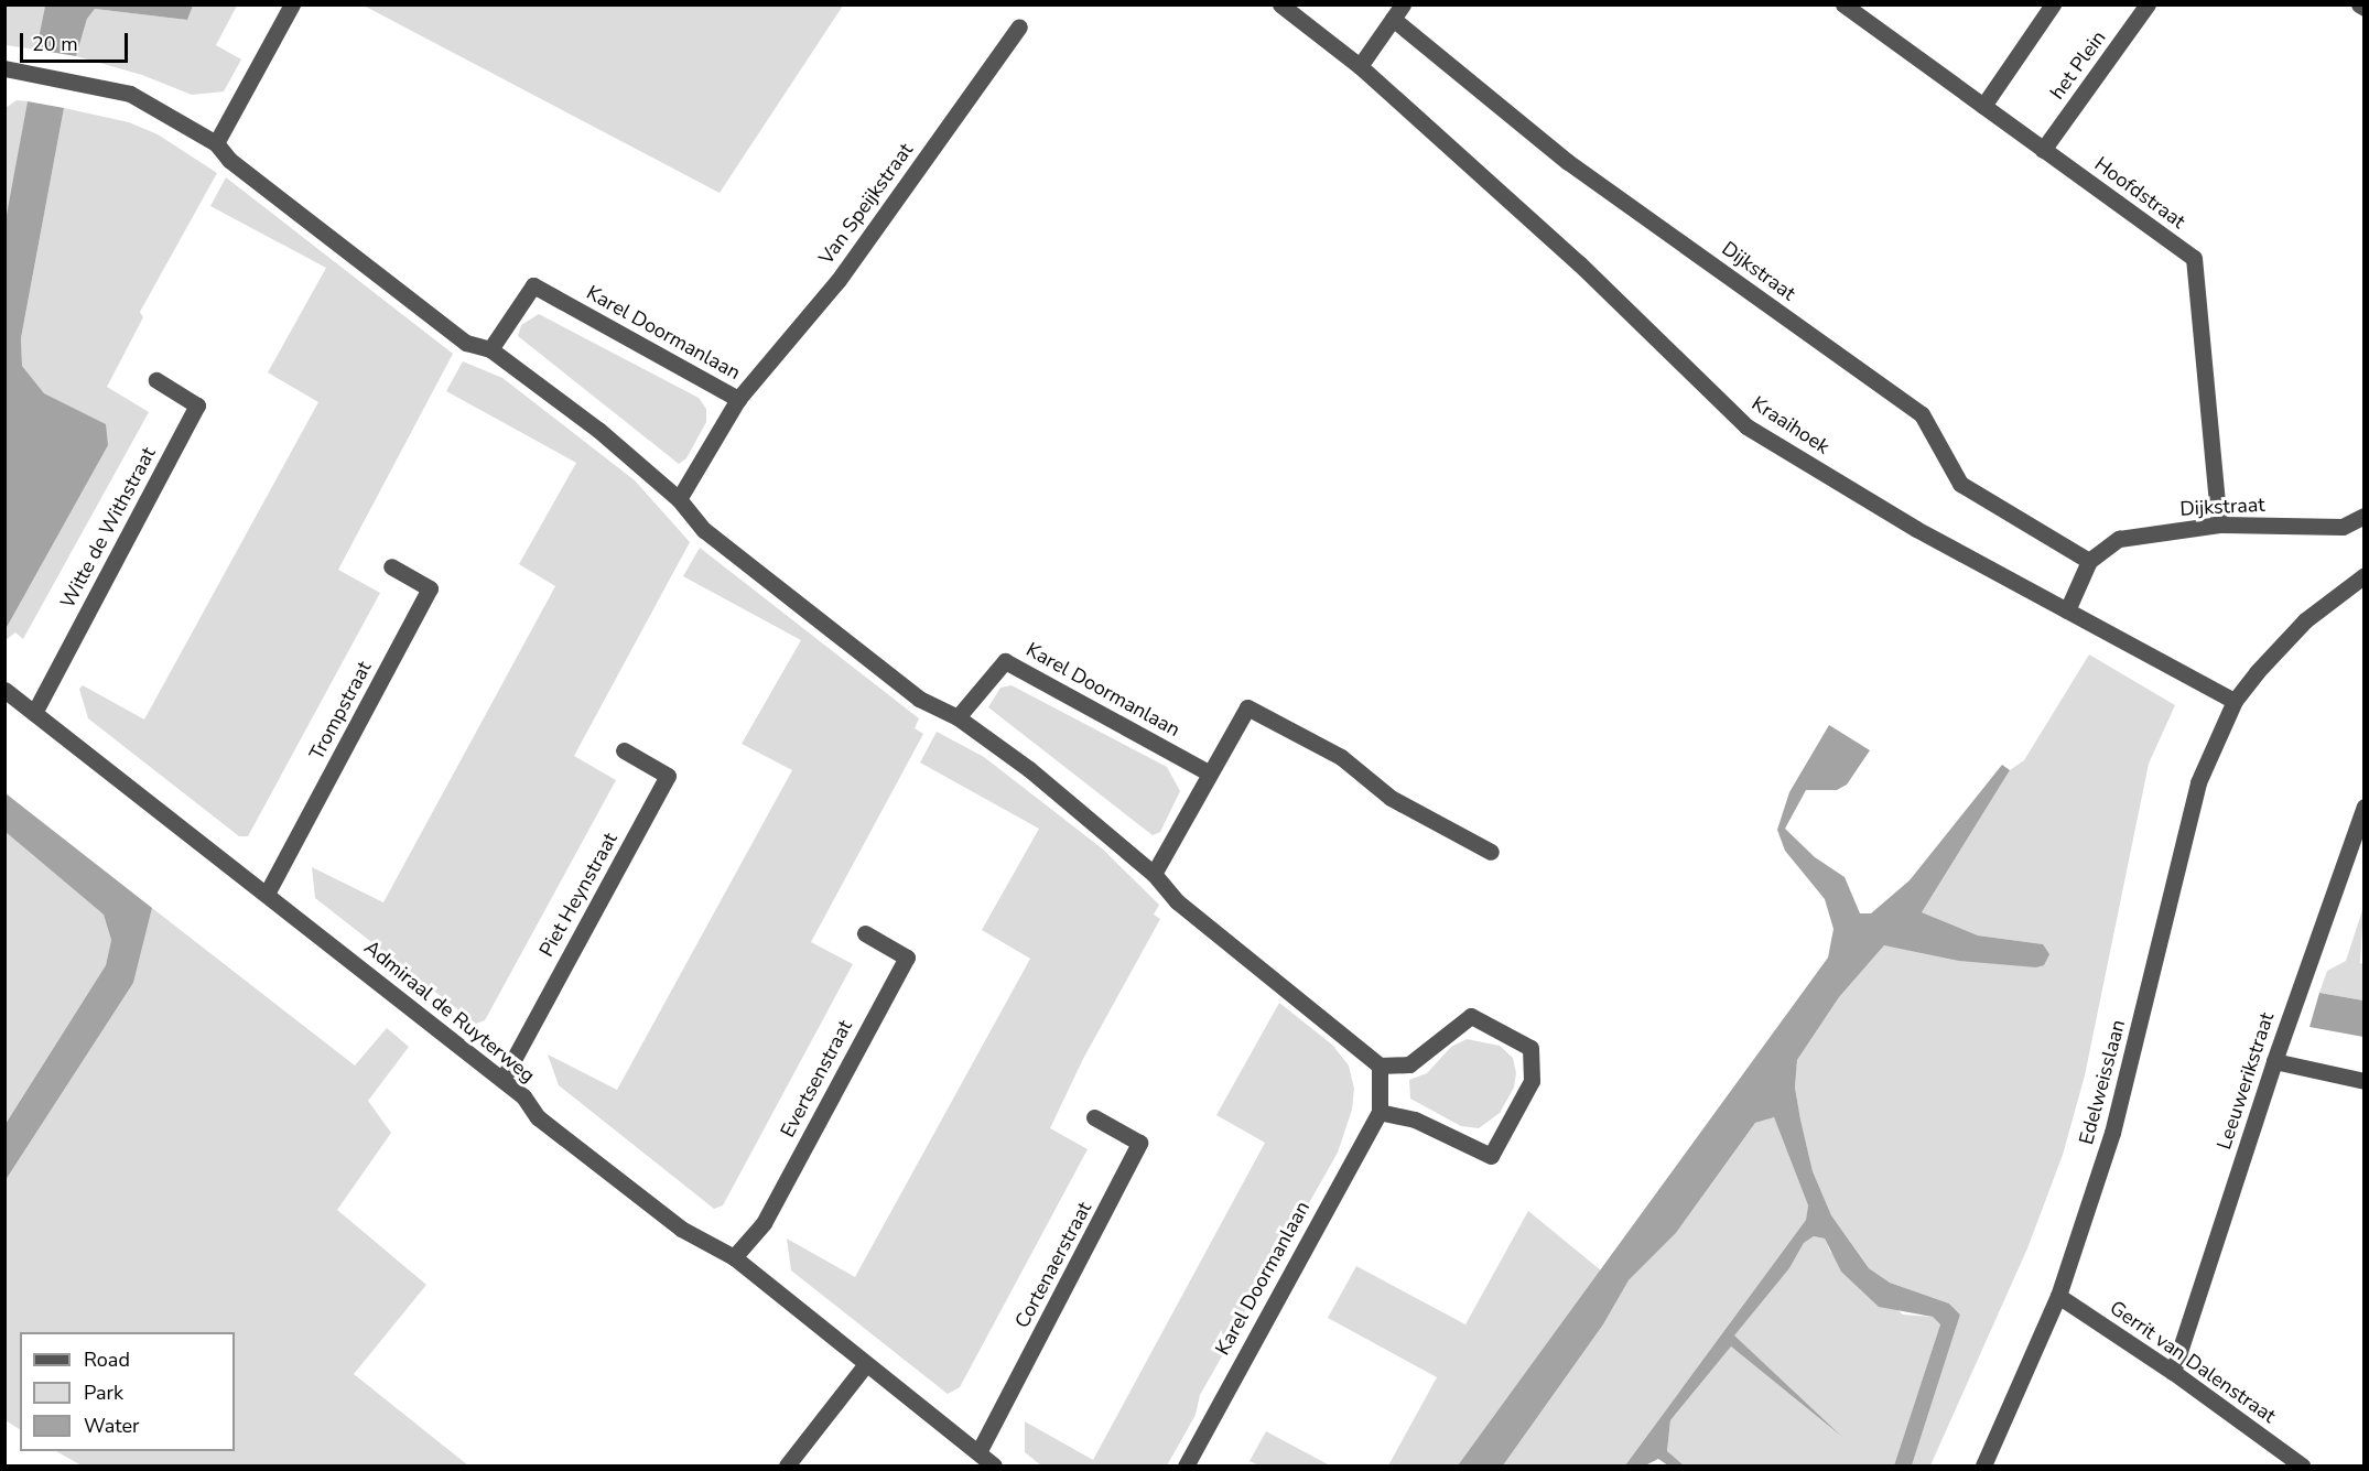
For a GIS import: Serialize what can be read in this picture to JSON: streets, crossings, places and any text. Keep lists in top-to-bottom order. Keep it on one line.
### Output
{"streets":{"street":["het Plein","Hoofdstraat","Van Speijkstraat","Dijkstraat","Karel Doormanlaan","Kraaihoek","Witte de Withstraat","Trompstraat","Piet Heynstraat","Admiraal de Ruyterweg","Evertsenstraat","Leeuwerikstraat","Edelweisslaan","Cortenaerstraat","Gerrit van Dalenstraat"]},"crossings":[["het Plein","Hoofdstraat"],["Hoofdstraat","Dijkstraat"],["Van Speijkstraat","Karel Doormanlaan"],["Dijkstraat","Kraaihoek"],["Kraaihoek","Edelweisslaan"],["Witte de Withstraat","Admiraal de Ruyterweg"],["Trompstraat","Admiraal de Ruyterweg"],["Piet Heynstraat","Admiraal de Ruyterweg"],["Admiraal de Ruyterweg","Evertsenstraat"],["Admiraal de Ruyterweg","Cortenaerstraat"],["Leeuwerikstraat","Gerrit van Dalenstraat"],["Edelweisslaan","Gerrit van Dalenstraat"]],"legend":["Road","Park","Water"],"scale_bar":"20 m"}
